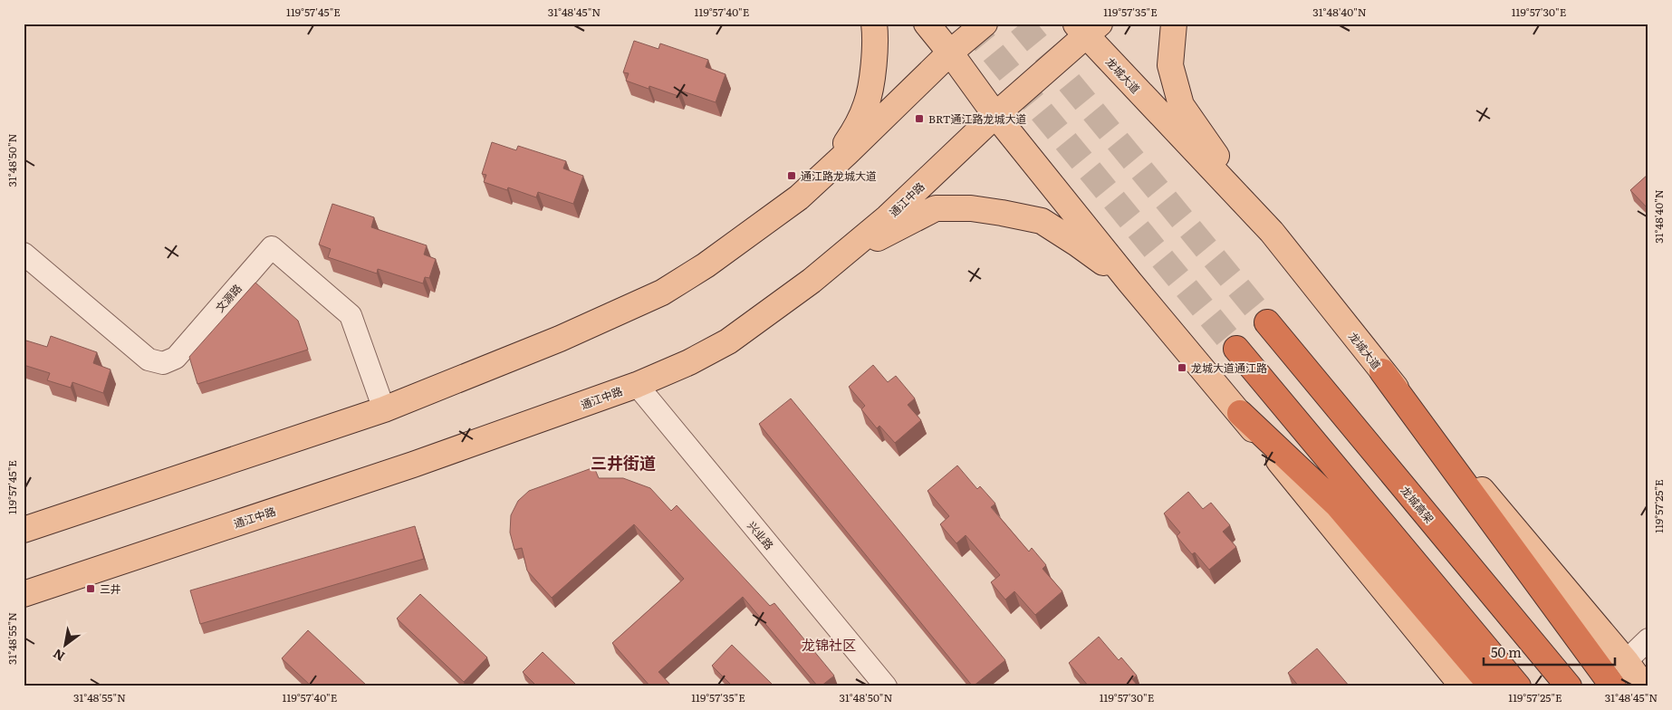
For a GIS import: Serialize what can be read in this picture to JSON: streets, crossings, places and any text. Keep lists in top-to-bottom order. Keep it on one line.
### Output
{"streets":{"highway":["龙城高架"],"main road":["龙城大道","通江中路"],"street":["文源路","兴业路"]},"crossings":[["龙城大道","通江中路"],["通江中路","兴业路"]],"districts":["三井街道","龙锦社区"],"places":{"transit":["BRT通江路龙城大道","通江路龙城大道","龙城大道通江路","三井"]},"scale_bar":"50 m","north":"bottom left","coordinates":["119°57'45\"E","31°48'45\"N","119°57'40\"E","119°57'35\"E","31°48'40\"N","119°57'30\"E","31°48'50\"N","119°57'25\"E","31°48'55\"N"]}
